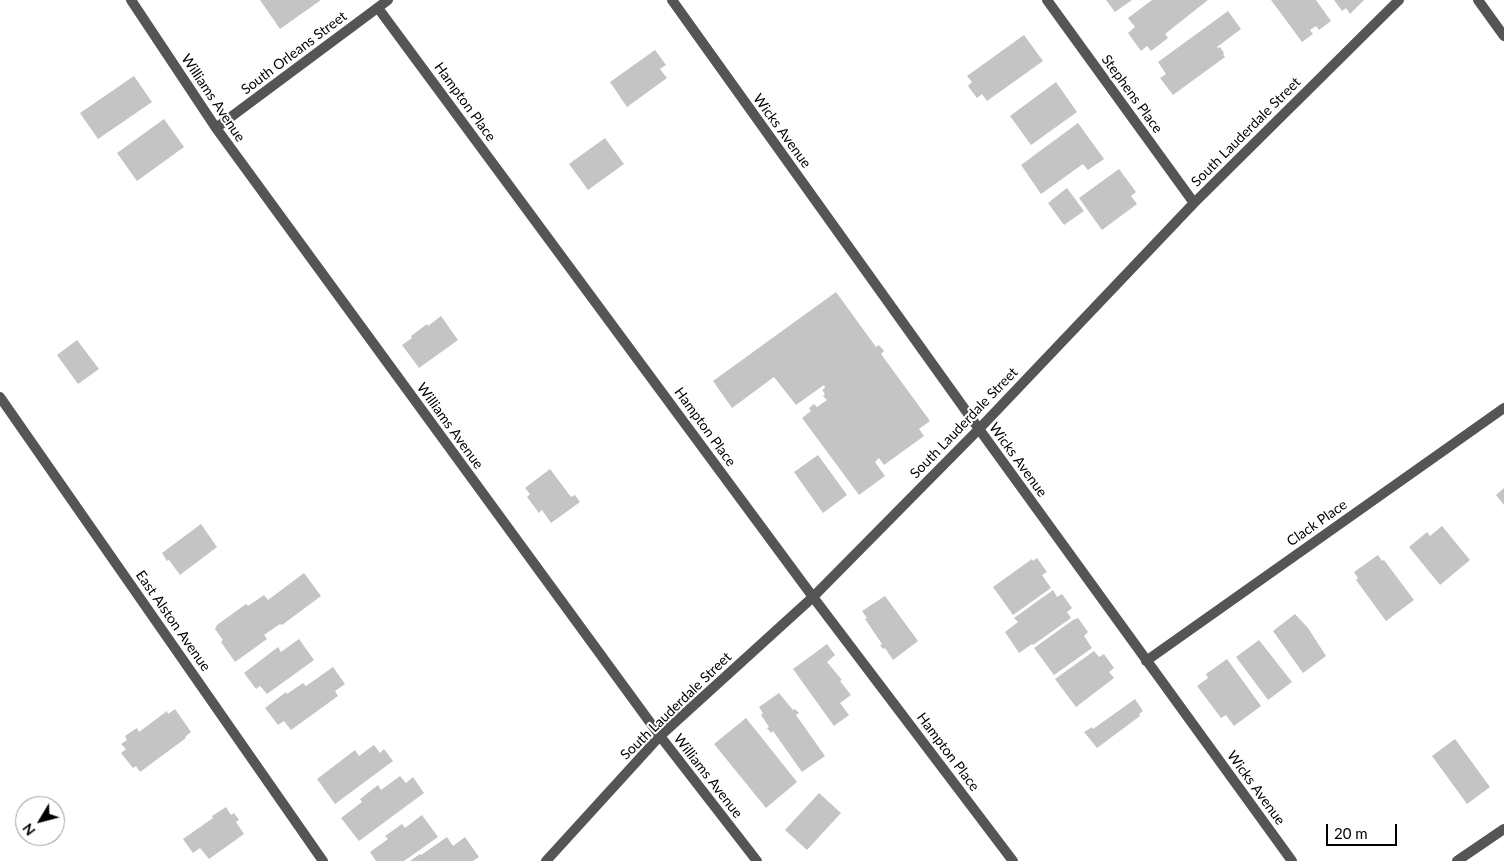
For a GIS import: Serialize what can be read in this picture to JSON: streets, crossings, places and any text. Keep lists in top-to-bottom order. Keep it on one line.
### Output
{"streets":{"street":["South Orleans Street","Stephens Place","Williams Avenue","Hampton Place","Wicks Avenue","South Lauderdale Street","Clack Place","East Alston Avenue"]},"crossings":[["South Orleans Street","Williams Avenue"],["South Orleans Street","Hampton Place"],["Stephens Place","South Lauderdale Street"],["Williams Avenue","South Lauderdale Street"],["Hampton Place","South Lauderdale Street"],["Wicks Avenue","South Lauderdale Street"],["Wicks Avenue","Clack Place"]],"scale_bar":"20 m","north":"bottom left"}
